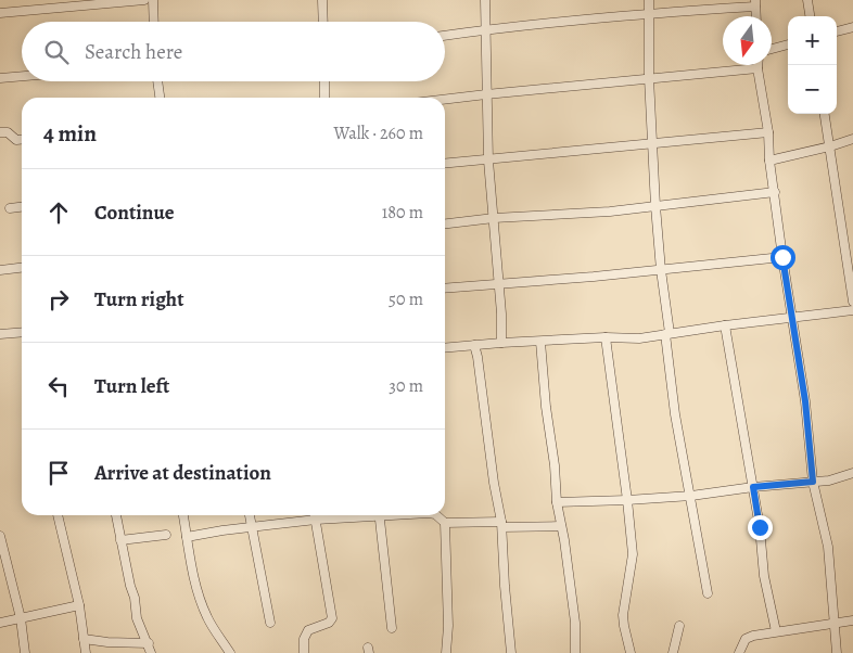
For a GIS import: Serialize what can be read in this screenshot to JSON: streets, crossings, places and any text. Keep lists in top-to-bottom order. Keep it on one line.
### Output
{"north":"bottom","page":{"map_buttons":["+","−"],"search":"Search here","heading":["4 min","Walk · 260 m"],"list":[["Continue","180 m"],["Turn right","50 m"],["Turn left","30 m"],"Arrive at destination"]}}
